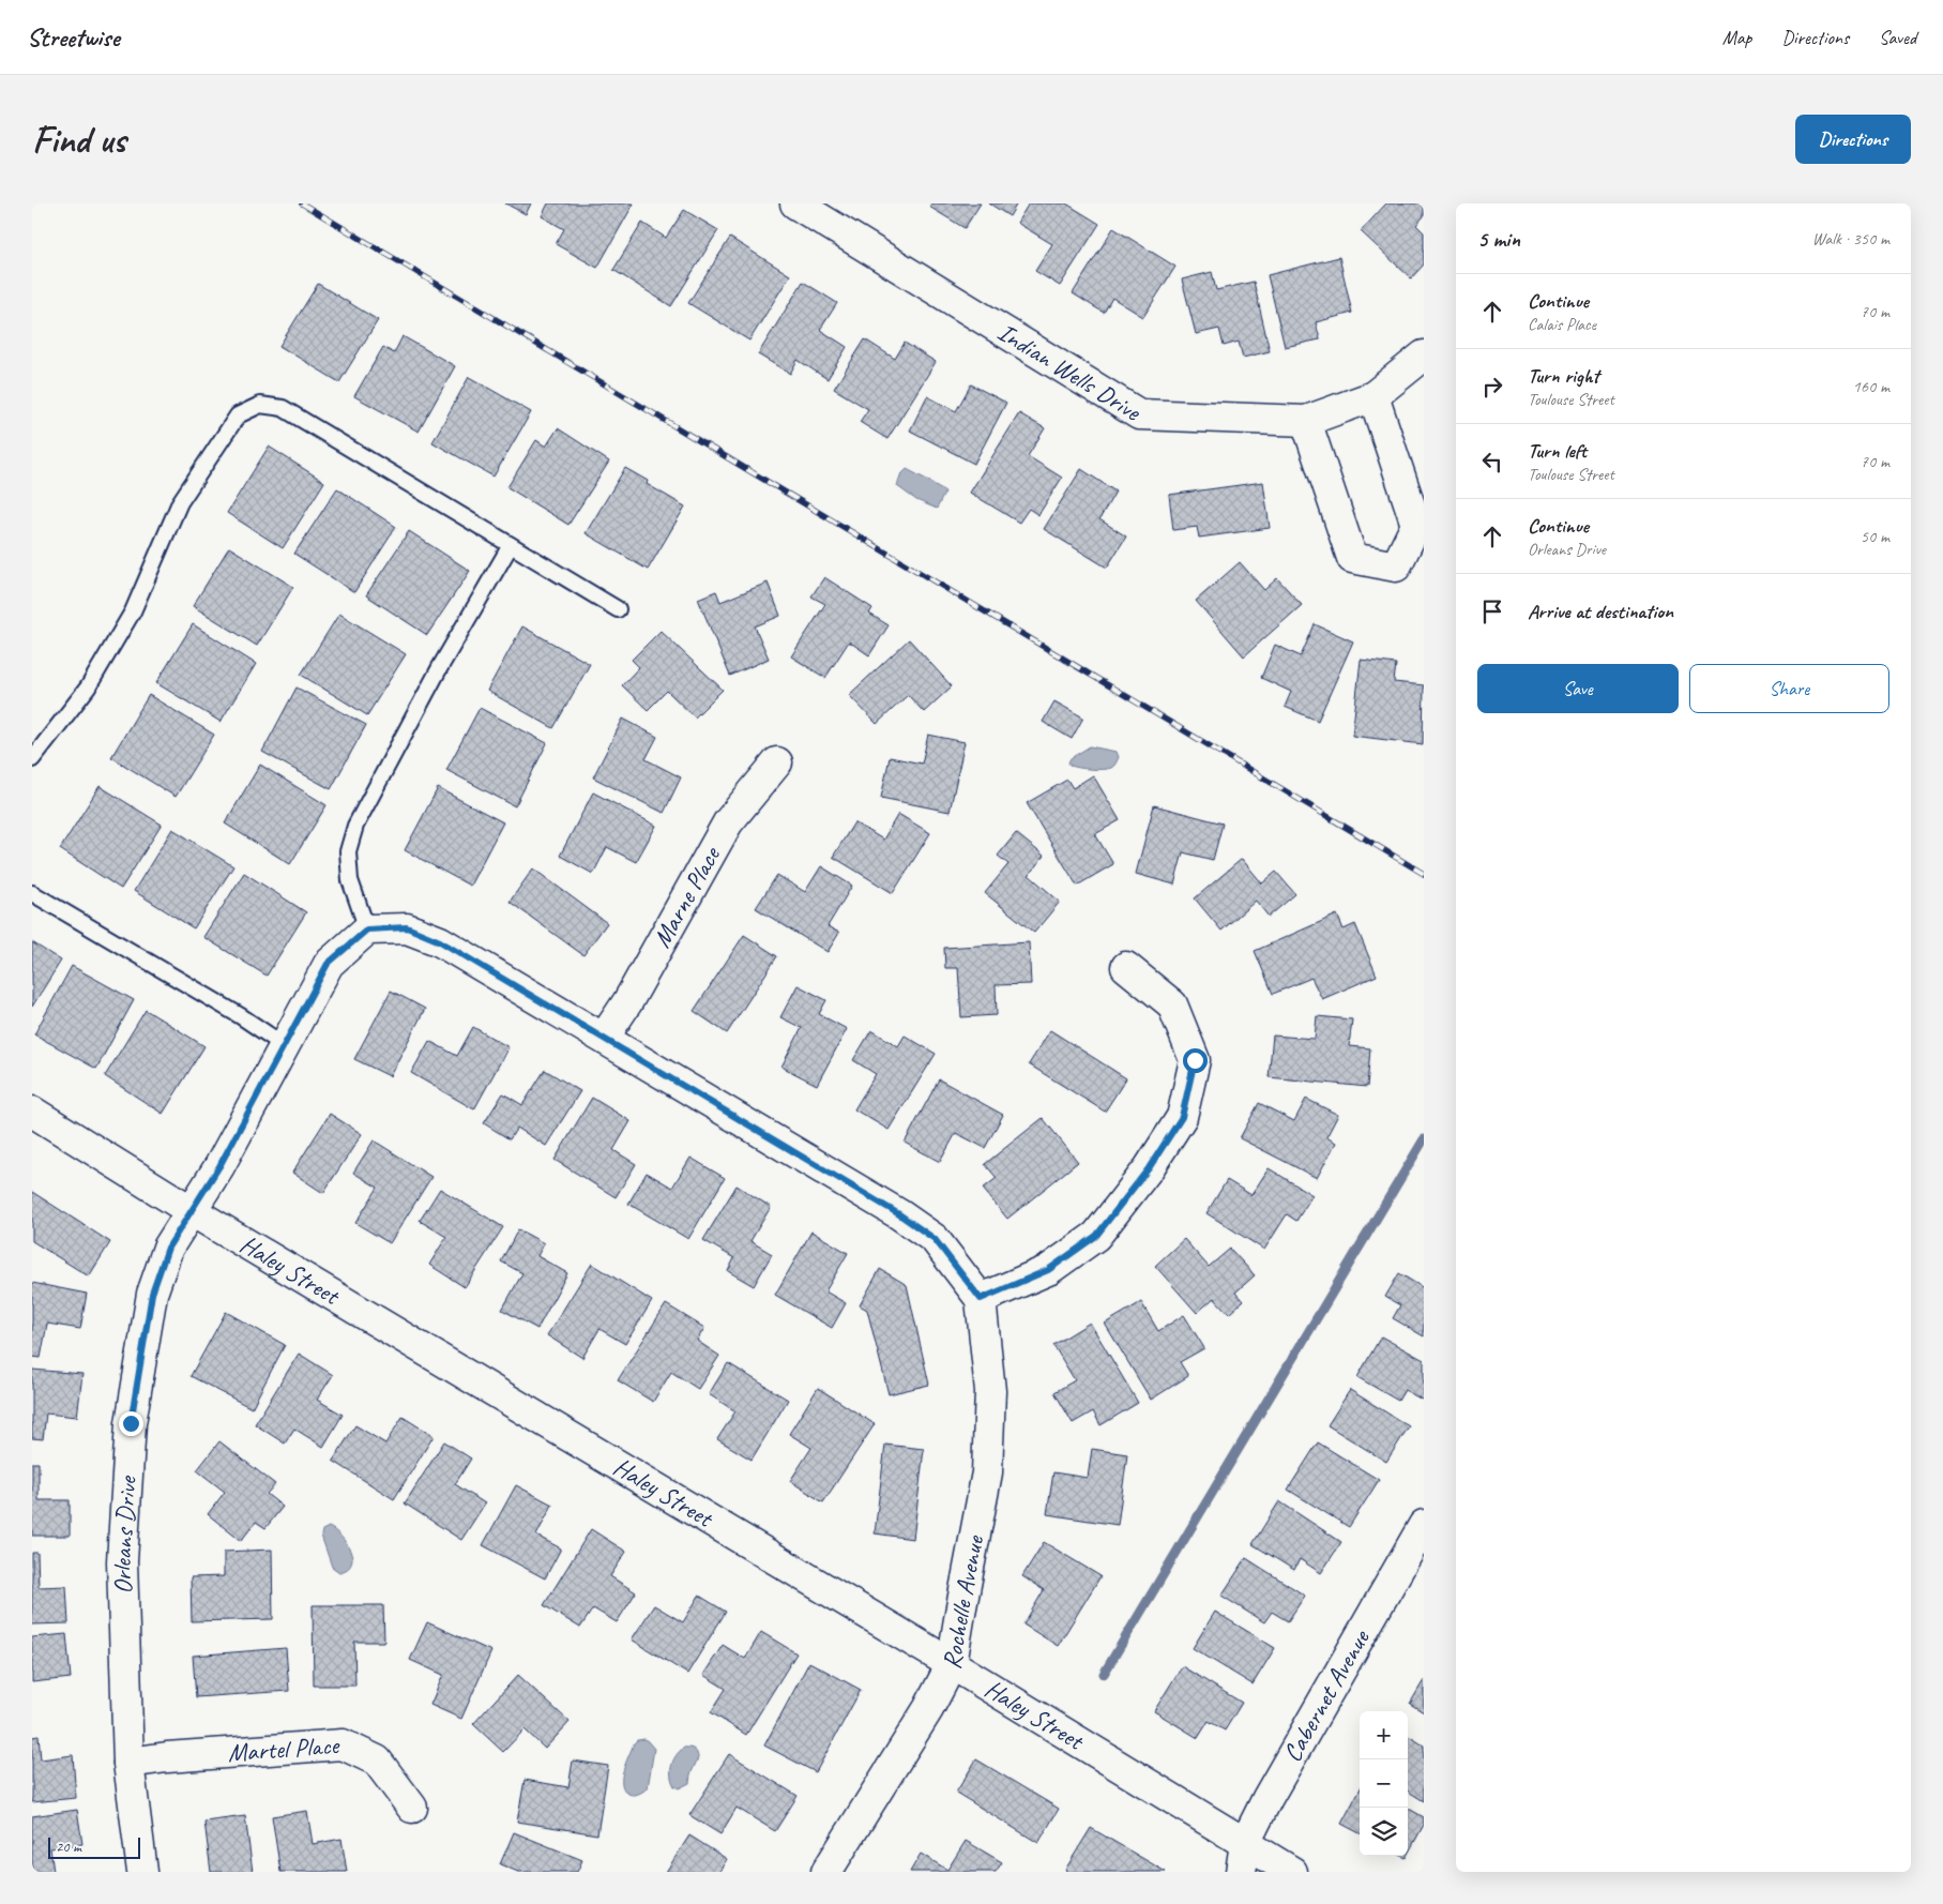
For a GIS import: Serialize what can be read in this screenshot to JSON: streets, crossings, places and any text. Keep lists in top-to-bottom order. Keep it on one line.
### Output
{"streets":{"street":["Indian Wells Drive","Marne Place","Haley Street","Orleans Drive","Rochelle Avenue","Cabernet Avenue","Martel Place"]},"crossings":[["Haley Street","Orleans Drive"],["Haley Street","Rochelle Avenue"],["Haley Street","Cabernet Avenue"],["Orleans Drive","Martel Place"]],"scale_bar":"20 m","page":{"header":"Streetwise","nav":["Map","Directions","Saved"],"buttons":["Directions",["Save","Share"]],"title":"Find us","heading":["5 min","Walk · 350 m"],"list":[["Continue","Calais Place","70 m"],["Turn right","Toulouse Street","160 m"],["Turn left","Toulouse Street","70 m"],["Continue","Orleans Drive","50 m"],"Arrive at destination"],"map_buttons":["+","−"],"scale":"20 m"}}
